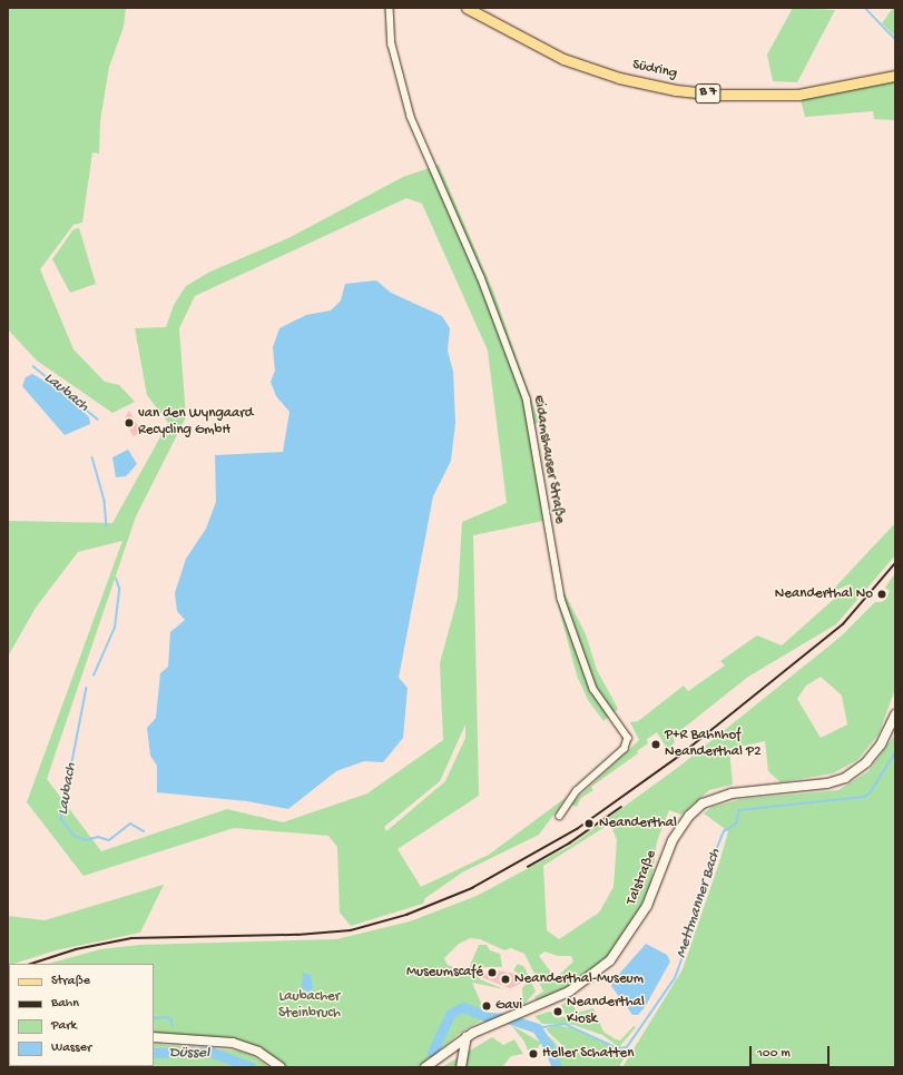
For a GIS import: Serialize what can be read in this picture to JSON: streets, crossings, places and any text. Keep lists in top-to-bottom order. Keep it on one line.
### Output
{"streets":{"main road":["Südring","B 7","Talstraße"],"street":["Eidamshauser Straße"]},"water":["Laubach","Mettmanner Bach","Düssel"],"parks":["Laubacher Steinbruch"],"places":["van den Wyngaard Recycling GmbH","Neanderthal No","P+R Bahnhof Neanderthal P2","Neanderthal","Museumscafé","Neanderthal-Museum","Gavi","Neanderthal Kiosk","Heller Schatten"],"legend":["Straße","Bahn","Park","Wasser"],"scale_bar":"100 m"}
